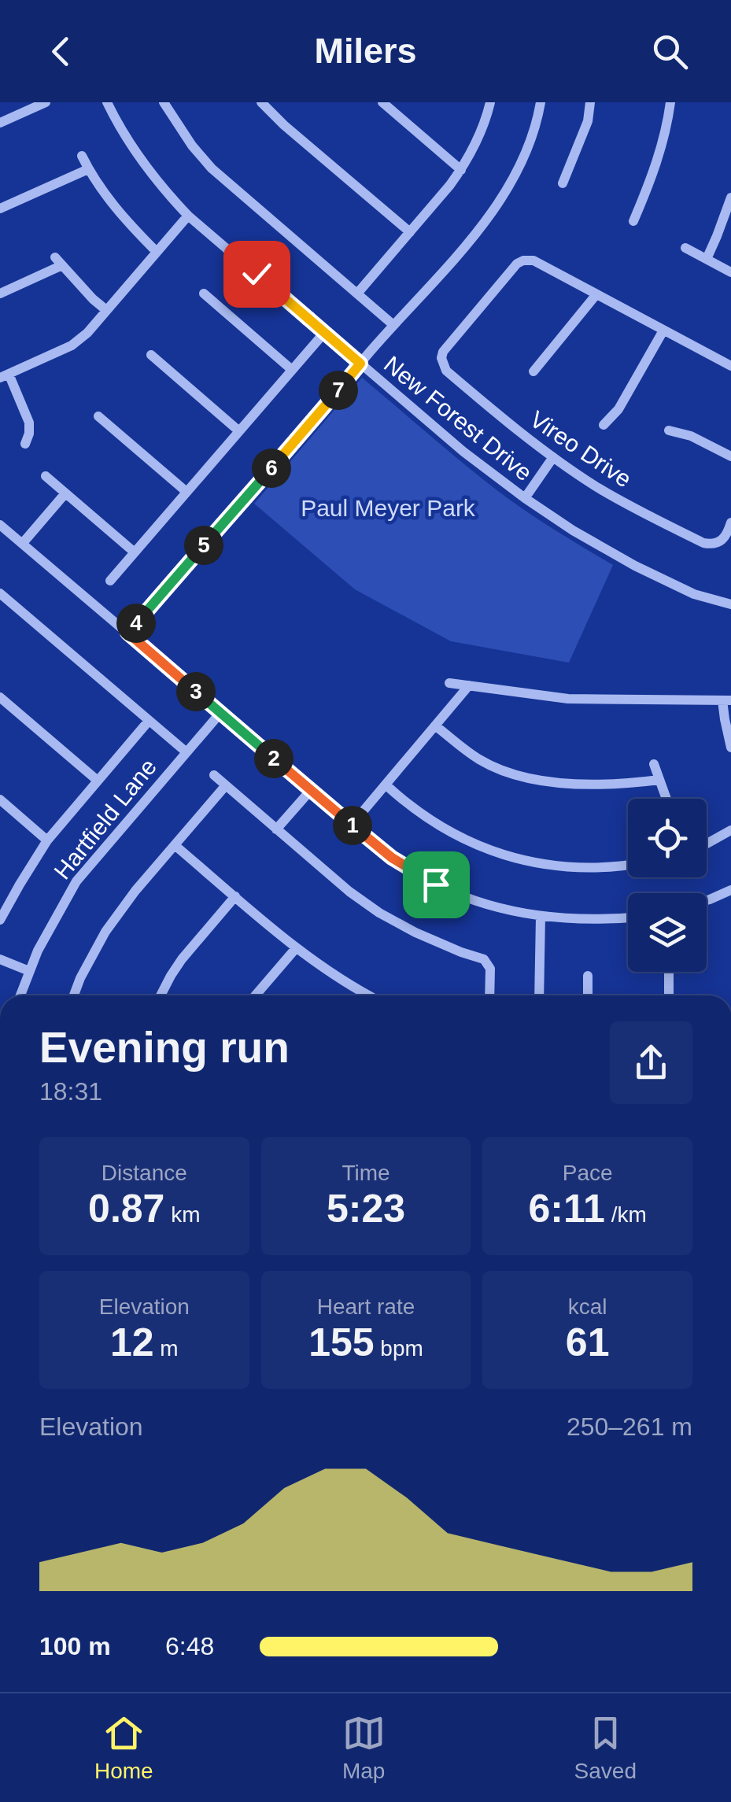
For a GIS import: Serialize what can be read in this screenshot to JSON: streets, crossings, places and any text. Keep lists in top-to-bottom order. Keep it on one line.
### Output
{"streets":{"street":["New Forest Drive","Vireo Drive","Hartfield Lane"]},"parks":["Paul Meyer Park"],"page":{"header":"Milers","pins":["7","6","5","4","3","2","1"],"heading":["Evening run","18:31"],"stats":[["Distance","0.87 km"],["Time","5:23"],["Pace","6:11 /km"],["Elevation","12 m"],["Heart rate","155 bpm"],["kcal","61"]],"chart":["Elevation","250–261 m"],"list":[{"name":"100 m","note":"6:48"}],"tabs":["Home","Map","Saved"]}}
